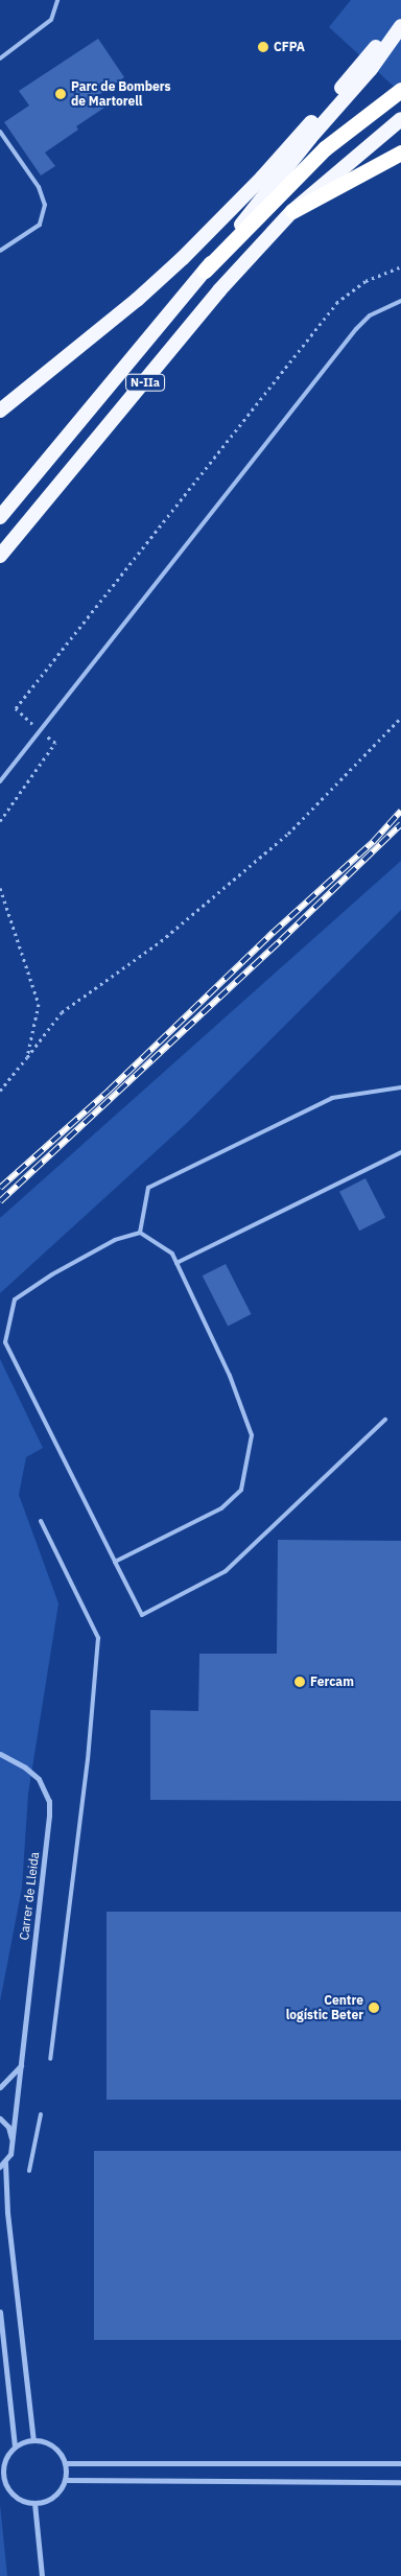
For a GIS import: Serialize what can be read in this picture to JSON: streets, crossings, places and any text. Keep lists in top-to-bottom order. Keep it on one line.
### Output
{"streets":{"highway":["N-IIa"],"street":["Carrer de Lleida"]},"places":["CFPA","Parc de Bombers de Martorell","Fercam","Centre logístic Beter"]}
